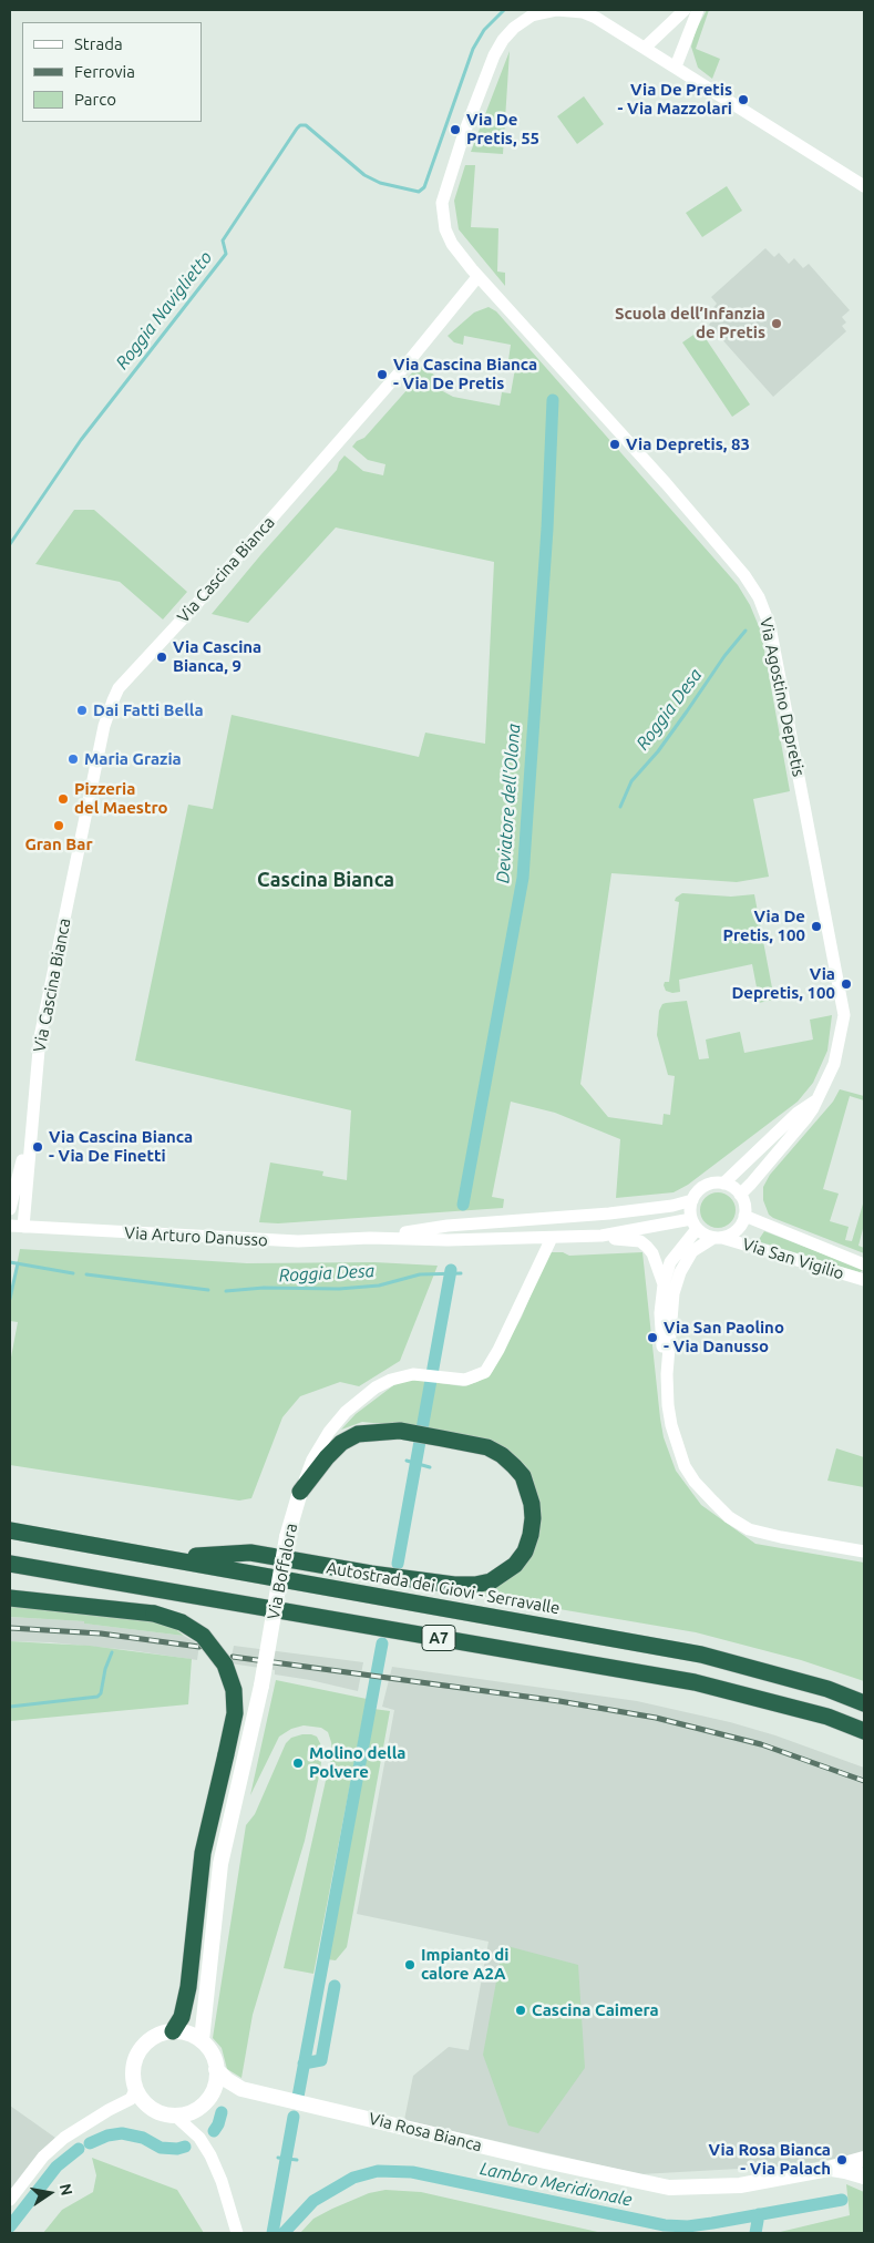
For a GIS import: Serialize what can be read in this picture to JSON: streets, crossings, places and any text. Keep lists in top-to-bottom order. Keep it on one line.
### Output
{"streets":{"highway":["Autostrada dei Giovi - Serravalle","A7"],"street":["Via Cascina Bianca","Via Agostino Depretis","Via Arturo Danusso","Via San Vigilio","Via Boffalora","Via Rosa Bianca"]},"crossings":[["Via Cascina Bianca","Via Agostino Depretis"],["Via Cascina Bianca","Via Arturo Danusso"],["Via Agostino Depretis","Via Arturo Danusso"],["Via Agostino Depretis","Via San Vigilio"],["Via Arturo Danusso","Via San Vigilio"],["Via Arturo Danusso","Via Boffalora"]],"districts":["Cascina Bianca"],"water":["Roggia Naviglietto","Roggia Desa","Deviatore dell'Olona","Lambro Meridionale"],"places":["Via De Pretis - Via Mazzolari","Via De Pretis, 55","Scuola dell’Infanzia de Pretis","Via Cascina Bianca - Via De Pretis","Via Depretis, 83","Via Cascina Bianca, 9","Dai Fatti Bella","Maria Grazia","Pizzeria del Maestro","Gran Bar","Via De Pretis, 100","Via Depretis, 100","Via Cascina Bianca - Via De Finetti","Via San Paolino - Via Danusso","Molino della Polvere","Impianto di calore A2A","Cascina Caimera","Via Rosa Bianca - Via Palach"],"legend":["Strada","Ferrovia","Parco"],"north":"right"}
